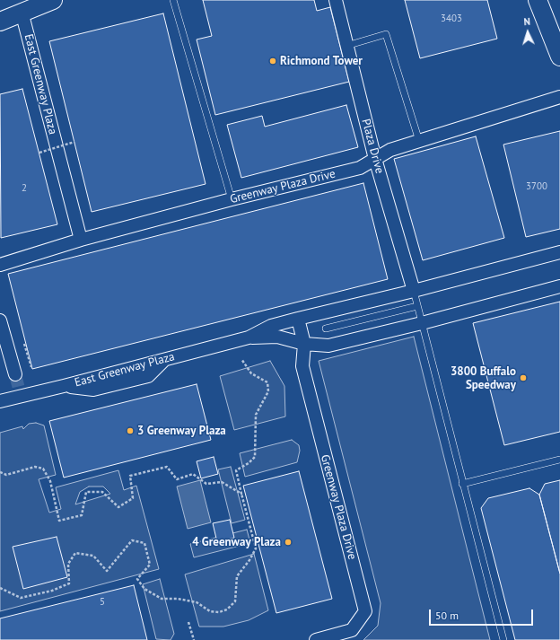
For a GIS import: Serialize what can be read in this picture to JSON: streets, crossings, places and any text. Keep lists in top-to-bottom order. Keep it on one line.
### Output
{"streets":{"street":["East Greenway Plaza","Plaza Drive","Greenway Plaza Drive"]},"crossings":[["East Greenway Plaza","Greenway Plaza Drive"],["Plaza Drive","Greenway Plaza Drive"]],"places":["Richmond Tower","3800 Buffalo Speedway","3 Greenway Plaza","4 Greenway Plaza"],"house_numbers":["3403","3700","2","5"],"scale_bar":"50 m","north":"top"}
